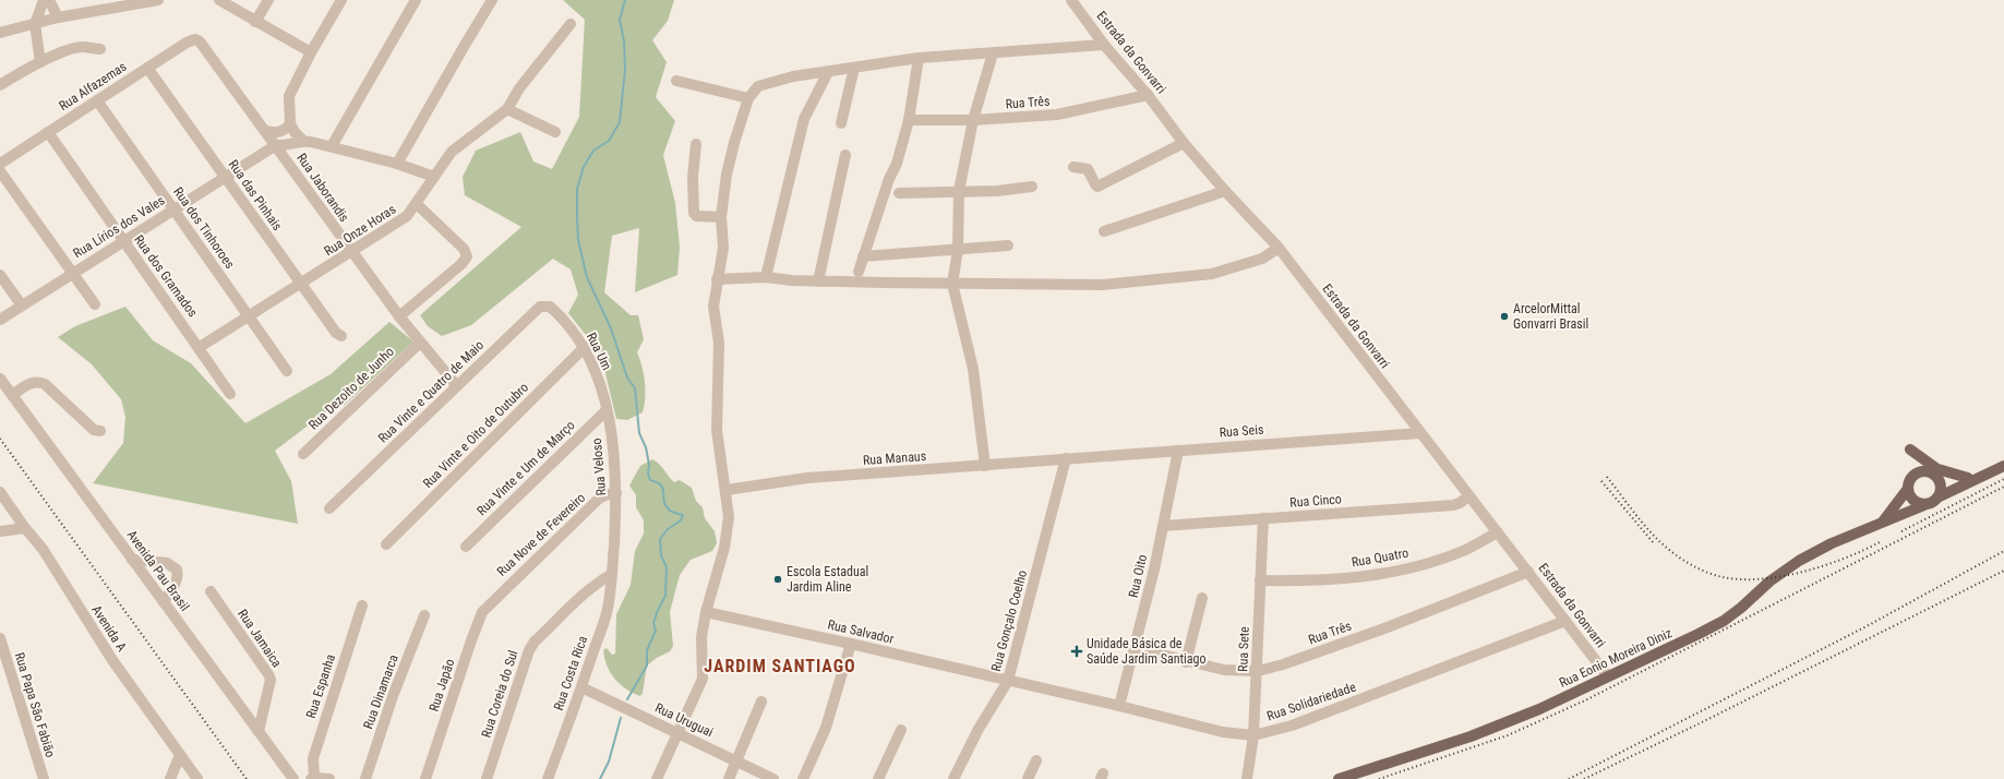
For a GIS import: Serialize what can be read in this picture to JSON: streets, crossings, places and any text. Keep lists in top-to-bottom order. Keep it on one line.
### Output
{"streets":{"main road":["Rua Eonio Moreira Diniz"],"street":["Estrada da Gonvarri","Rua Alfazemas","Rua Três","Rua Jaborandis","Rua das Pinhais","Rua Lírios dos Vales","Rua dos Tinhoroes","Rua Onze Horas","Rua dos Gramados","Rua Um","Rua Dezoito de Junho","Rua Vinte e Quatro de Maio","Rua Seis","Rua Vinte e Oito de Outubro","Rua Manaus","Rua Veloso","Rua Vinte e Um de Março","Rua Cinco","Rua Nove de Fevereiro","Rua Quatro","Avenida Pau Brasil","Rua Oito","Rua Gonçalo Coelho","Avenida A","Rua Salvador","Rua Jamaica","Rua Sete","Rua Costa Rica","Rua Japão","Rua Espanha","Rua Dinamarca","Rua Coreia do Sul","Rua Solidariedade","Rua Papa São Fabião","Rua Uruguai"]},"crossings":[["Estrada da Gonvarri","Rua Três"],["Estrada da Gonvarri","Rua Seis"],["Estrada da Gonvarri","Rua Cinco"],["Estrada da Gonvarri","Rua Quatro"],["Estrada da Gonvarri","Rua Eonio Moreira Diniz"],["Estrada da Gonvarri","Rua Solidariedade"],["Rua Alfazemas","Rua Jaborandis"],["Rua Alfazemas","Rua das Pinhais"],["Rua Alfazemas","Rua dos Tinhoroes"],["Rua Alfazemas","Rua dos Gramados"],["Rua Três","Rua Oito"],["Rua Três","Rua Sete"],["Rua Jaborandis","Rua Lírios dos Vales"],["Rua Jaborandis","Rua Onze Horas"],["Rua Jaborandis","Rua Dezoito de Junho"],["Rua Jaborandis","Rua Vinte e Quatro de Maio"],["Rua das Pinhais","Rua Lírios dos Vales"],["Rua das Pinhais","Rua Onze Horas"],["Rua Lírios dos Vales","Rua dos Tinhoroes"],["Rua Lírios dos Vales","Rua dos Gramados"],["Rua dos Tinhoroes","Rua Onze Horas"],["Rua Onze Horas","Rua dos Gramados"],["Rua Um","Rua Vinte e Quatro de Maio"],["Rua Um","Rua Vinte e Oito de Outubro"],["Rua Um","Rua Veloso"],["Rua Um","Rua Vinte e Um de Março"],["Rua Seis","Rua Manaus"],["Rua Seis","Rua Oito"],["Rua Seis","Rua Gonçalo Coelho"],["Rua Manaus","Rua Gonçalo Coelho"],["Rua Veloso","Rua Vinte e Um de Março"],["Rua Veloso","Rua Nove de Fevereiro"],["Rua Veloso","Rua Costa Rica"],["Rua Veloso","Rua Coreia do Sul"],["Rua Cinco","Rua Oito"],["Rua Cinco","Rua Sete"],["Rua Nove de Fevereiro","Rua Japão"],["Rua Quatro","Rua Sete"],["Avenida Pau Brasil","Rua Jamaica"],["Rua Oito","Rua Solidariedade"],["Rua Gonçalo Coelho","Rua Salvador"],["Rua Gonçalo Coelho","Rua Solidariedade"],["Rua Salvador","Rua Solidariedade"],["Rua Sete","Rua Solidariedade"],["Rua Costa Rica","Rua Coreia do Sul"],["Rua Costa Rica","Rua Uruguai"]],"districts":["JARDIM SANTIAGO"],"places":{"other":["ArcelorMittal Gonvarri Brasil","Escola Estadual Jardim Aline"],"health":["Unidade Básica de Saúde Jardim Santiago"]}}
